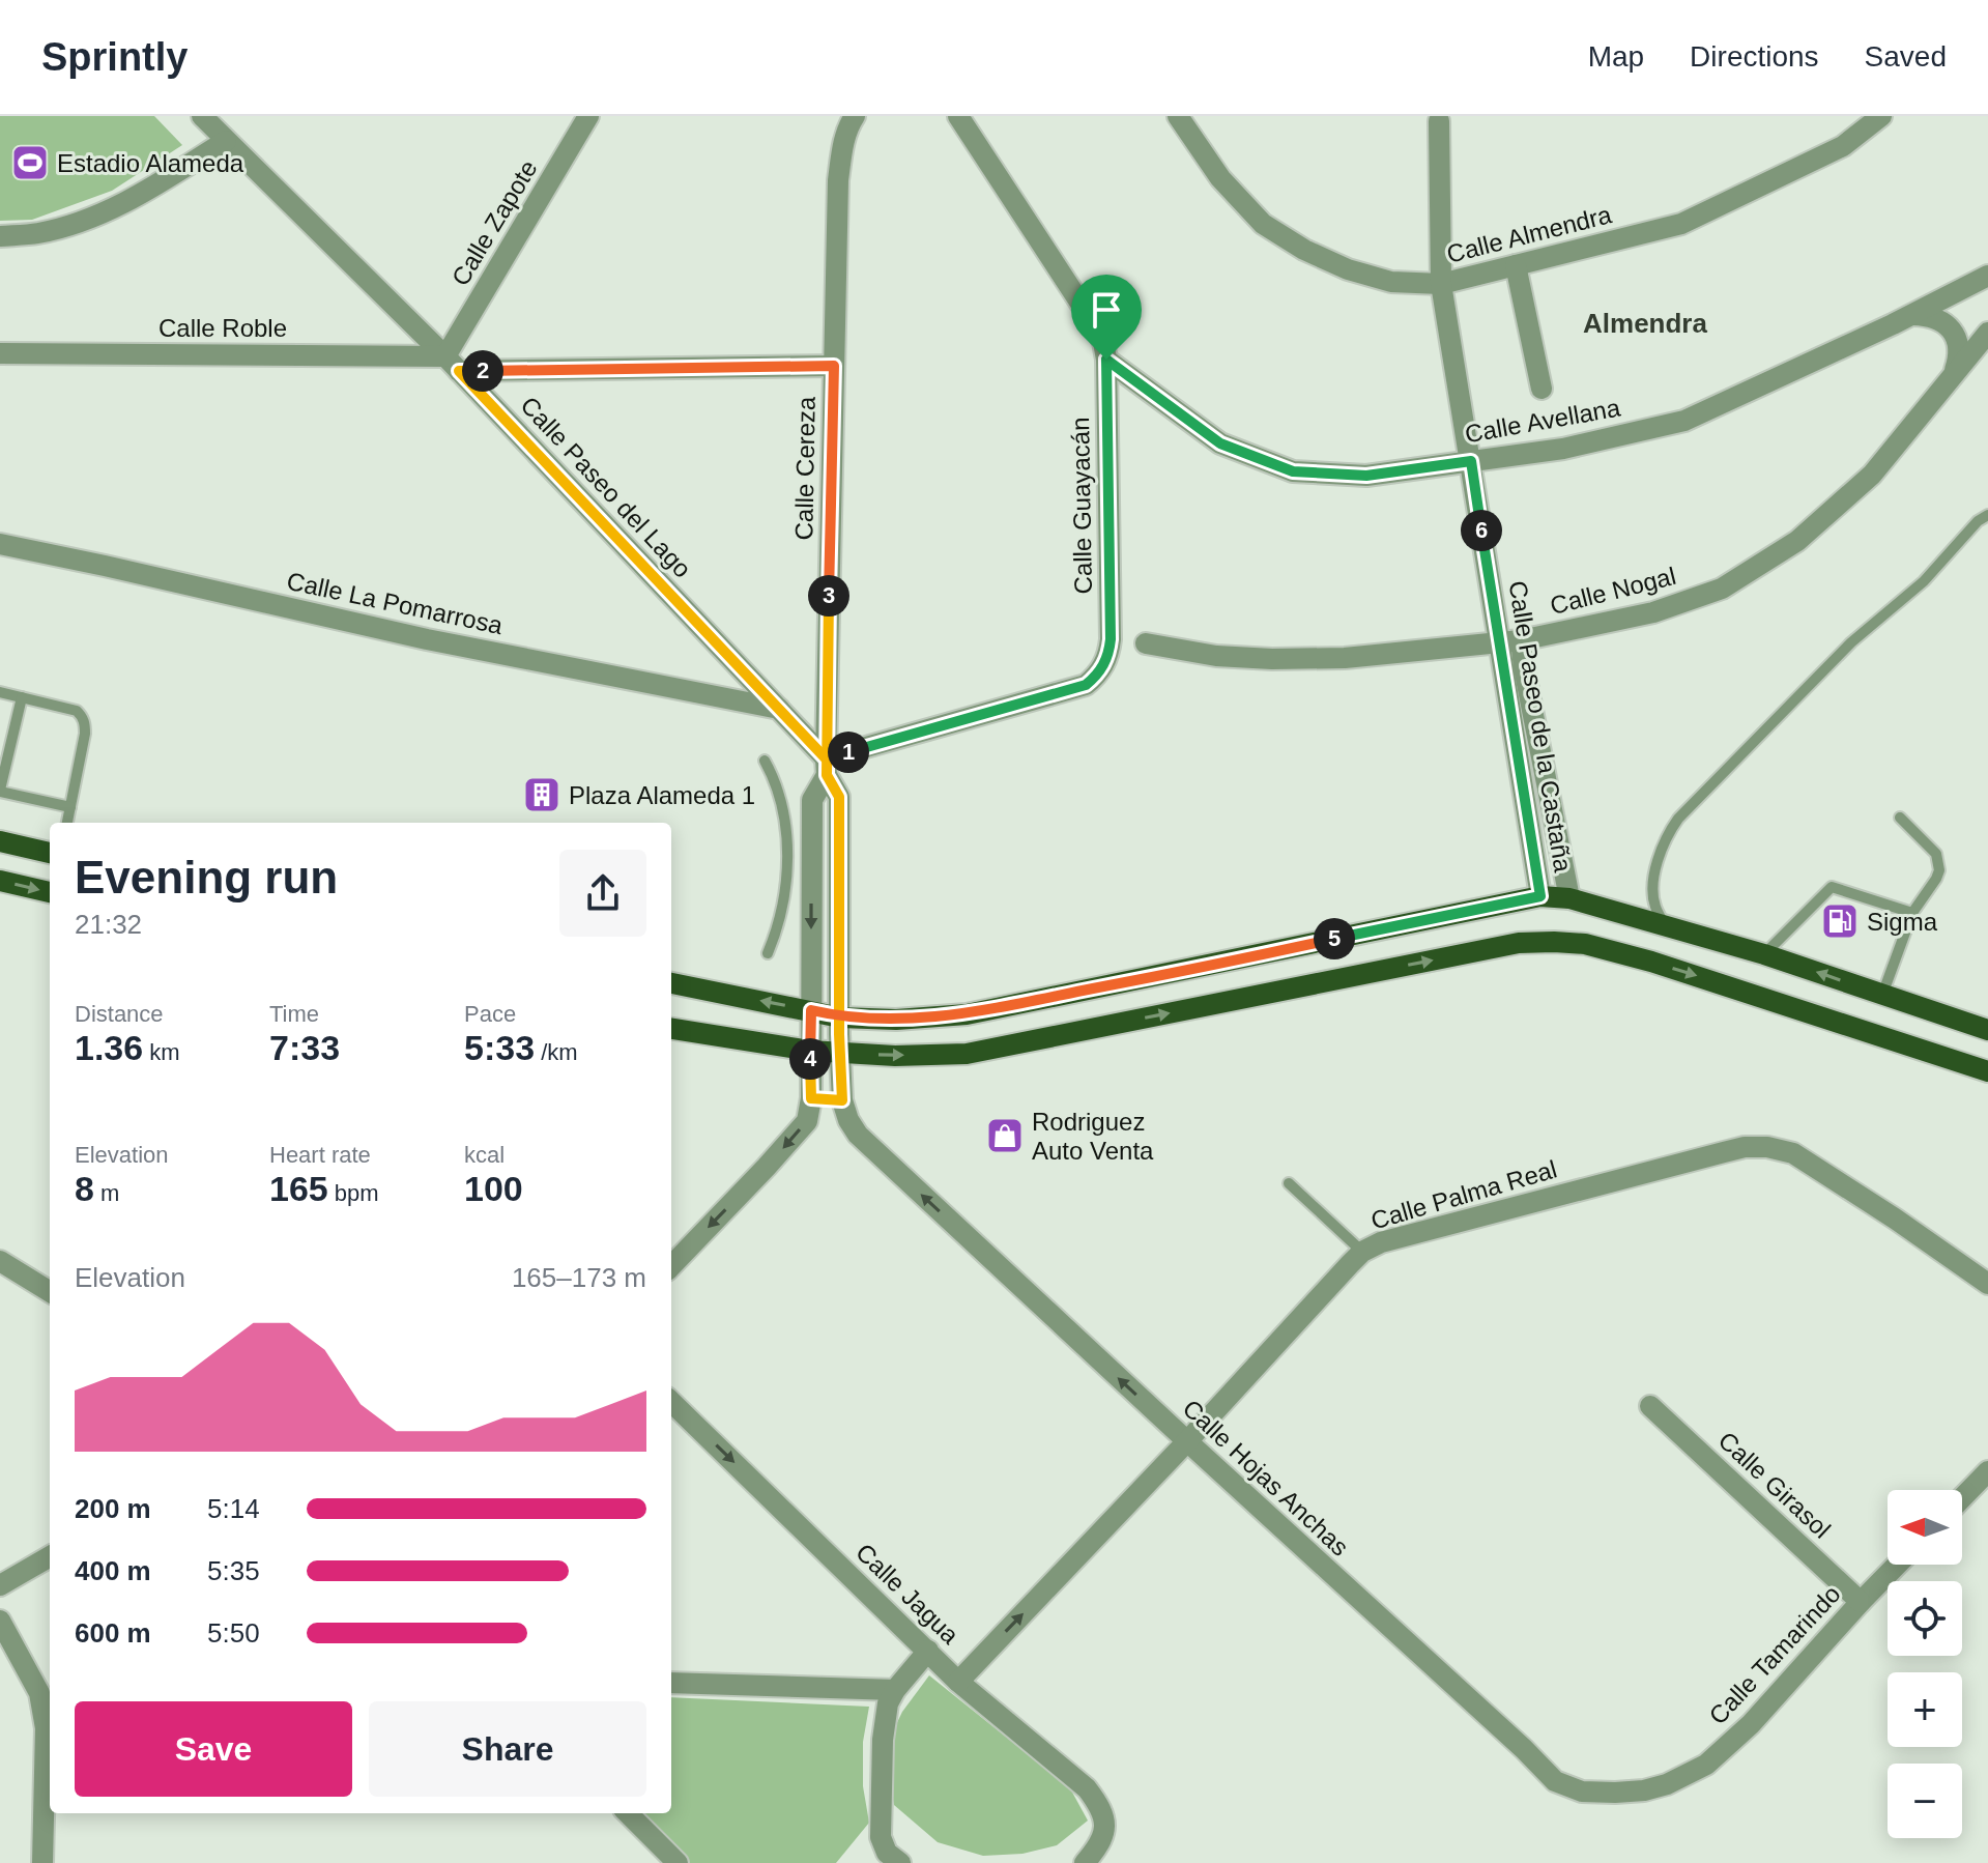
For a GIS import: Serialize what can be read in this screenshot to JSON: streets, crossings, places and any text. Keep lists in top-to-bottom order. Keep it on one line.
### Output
{"streets":{"street":["Calle Zapote","Calle Almendra","Calle Roble","Calle Avellana","Calle Cereza","Calle Paseo del Lago","Calle Guayacán","Calle Nogal","Calle La Pomarrosa","Calle Paseo de la Castaña","Calle Palma Real","Calle Hojas Anchas","Calle Girasol","Calle Jagua","Calle Tamarindo"]},"crossings":[["Calle Zapote","Calle Roble"],["Calle Zapote","Calle Paseo del Lago"],["Calle Almendra","Calle Paseo de la Castaña"],["Calle Roble","Calle Cereza"],["Calle Roble","Calle Paseo del Lago"],["Calle Avellana","Calle Guayacán"],["Calle Avellana","Calle Paseo de la Castaña"],["Calle Cereza","Calle Paseo del Lago"],["Calle Cereza","Calle Guayacán"],["Calle Cereza","Calle Hojas Anchas"],["Calle Paseo del Lago","Calle Guayacán"],["Calle Paseo del Lago","Calle La Pomarrosa"],["Calle Nogal","Calle Paseo de la Castaña"],["Calle Palma Real","Calle Hojas Anchas"],["Calle Palma Real","Calle Jagua"],["Calle Hojas Anchas","Calle Tamarindo"],["Calle Girasol","Calle Tamarindo"]],"one_way":["Calle Hojas Anchas","Calle Jagua"],"districts":["Almendra"],"places":{"sports":["Estadio Alameda"],"building":["Plaza Alameda 1"],"fuel station":["Sigma"],"shop":["Rodriguez Auto Venta"]},"north":"left","page":{"header":"Sprintly","nav":["Map","Directions","Saved"],"pins":["2","6","3","1","5","4"],"heading":["Evening run","21:32"],"stats":[["Distance","1.36 km"],["Time","7:33"],["Pace","5:33 /km"],["Elevation","8 m"],["Heart rate","165 bpm"],["kcal","100"]],"chart":["Elevation","165–173 m"],"list":[{"name":"200 m","note":"5:14"},{"name":"400 m","note":"5:35"},{"name":"600 m","note":"5:50"}],"map_buttons":["+","−"],"buttons":["Save","Share"]}}
